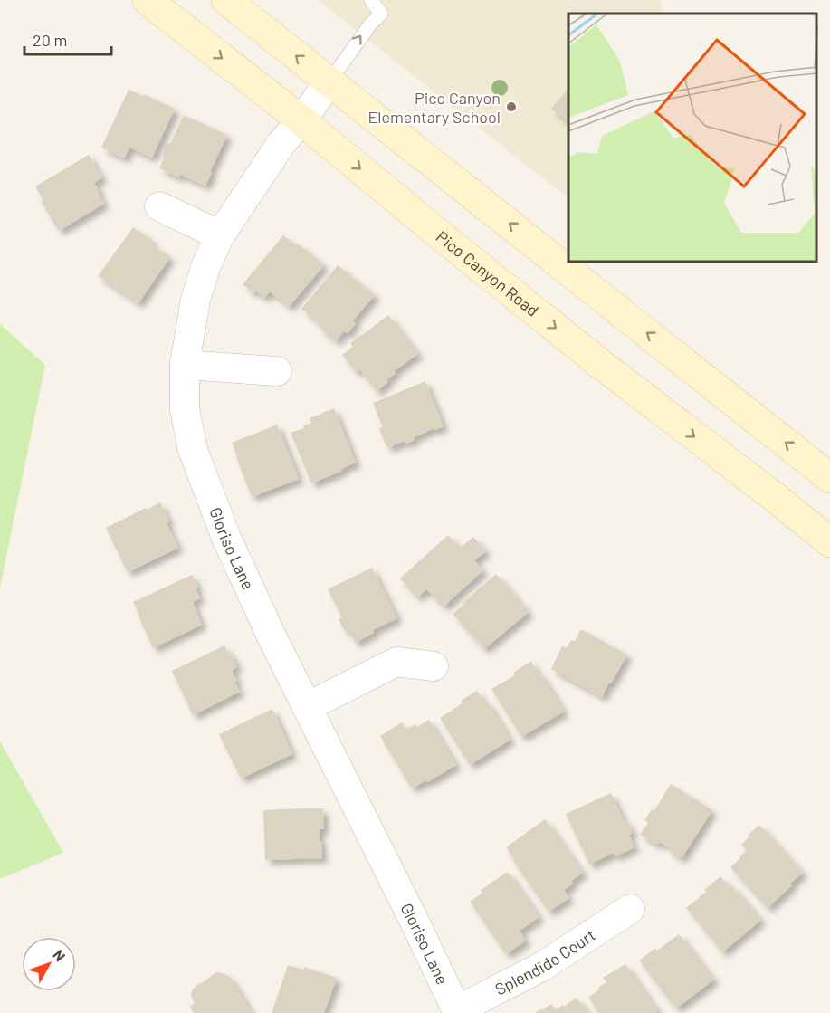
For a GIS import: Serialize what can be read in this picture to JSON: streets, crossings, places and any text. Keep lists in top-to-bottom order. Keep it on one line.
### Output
{"streets":{"main road":["Pico Canyon Road"],"street":["Gloriso Lane","Splendido Court"]},"crossings":[["Pico Canyon Road","Gloriso Lane"],["Gloriso Lane","Splendido Court"]],"places":["Pico Canyon Elementary School"],"scale_bar":"20 m","north":"top right"}
